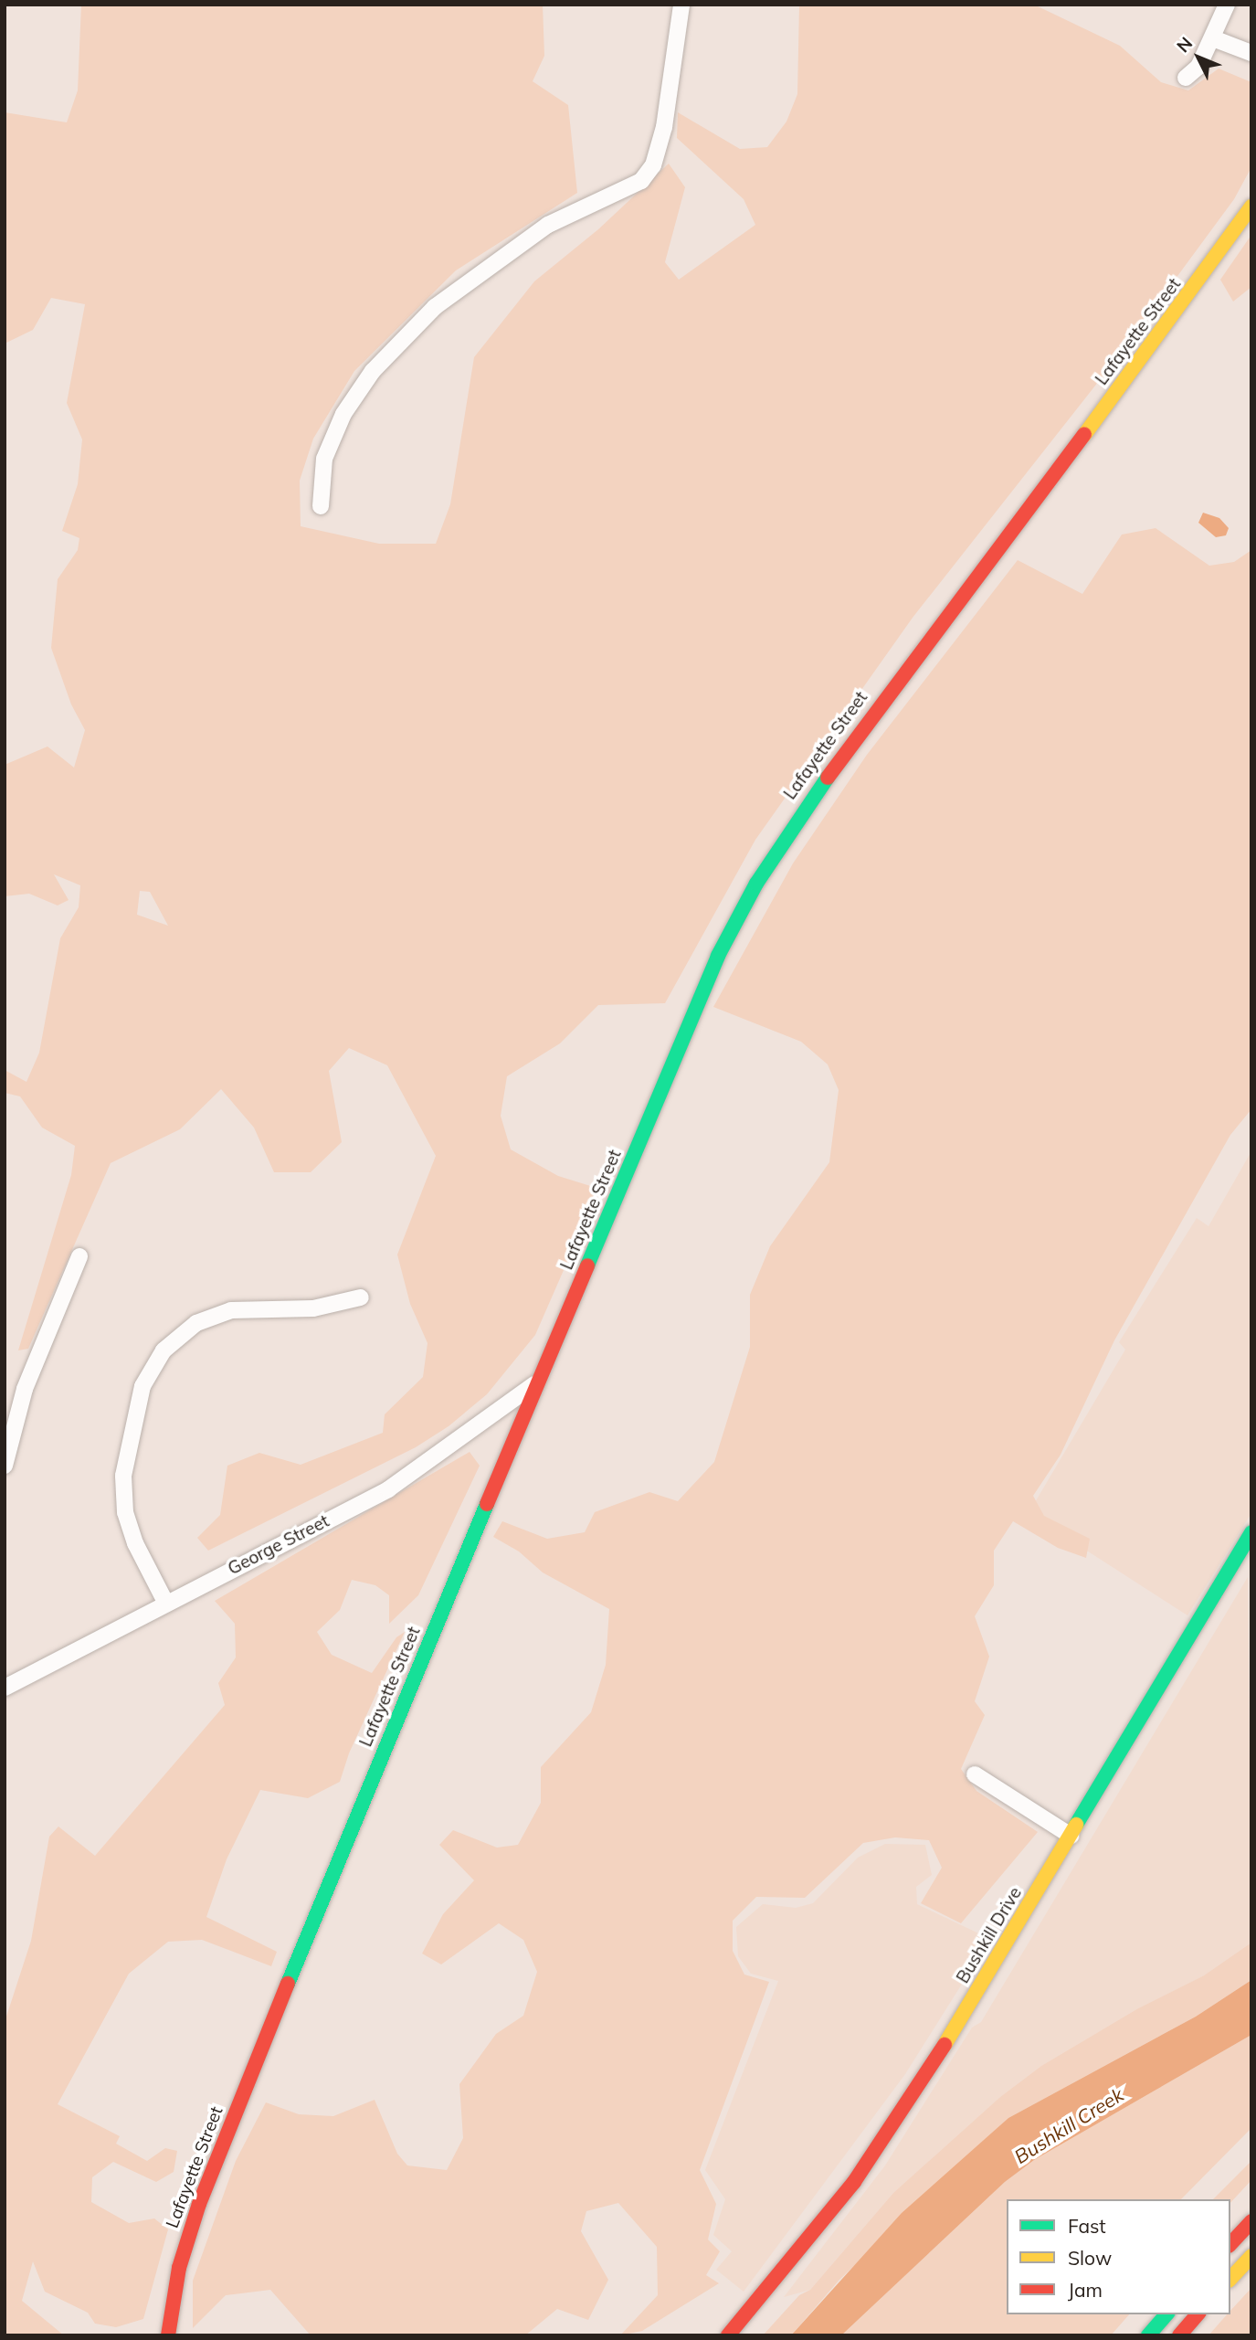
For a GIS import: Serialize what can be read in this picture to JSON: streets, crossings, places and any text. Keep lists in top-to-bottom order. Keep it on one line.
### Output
{"streets":{"main road":["Lafayette Street","Bushkill Drive"],"street":["George Street"]},"crossings":[["Lafayette Street","George Street"]],"water":["Bushkill Creek"],"legend":["Fast","Slow","Jam"],"north":"top left"}
